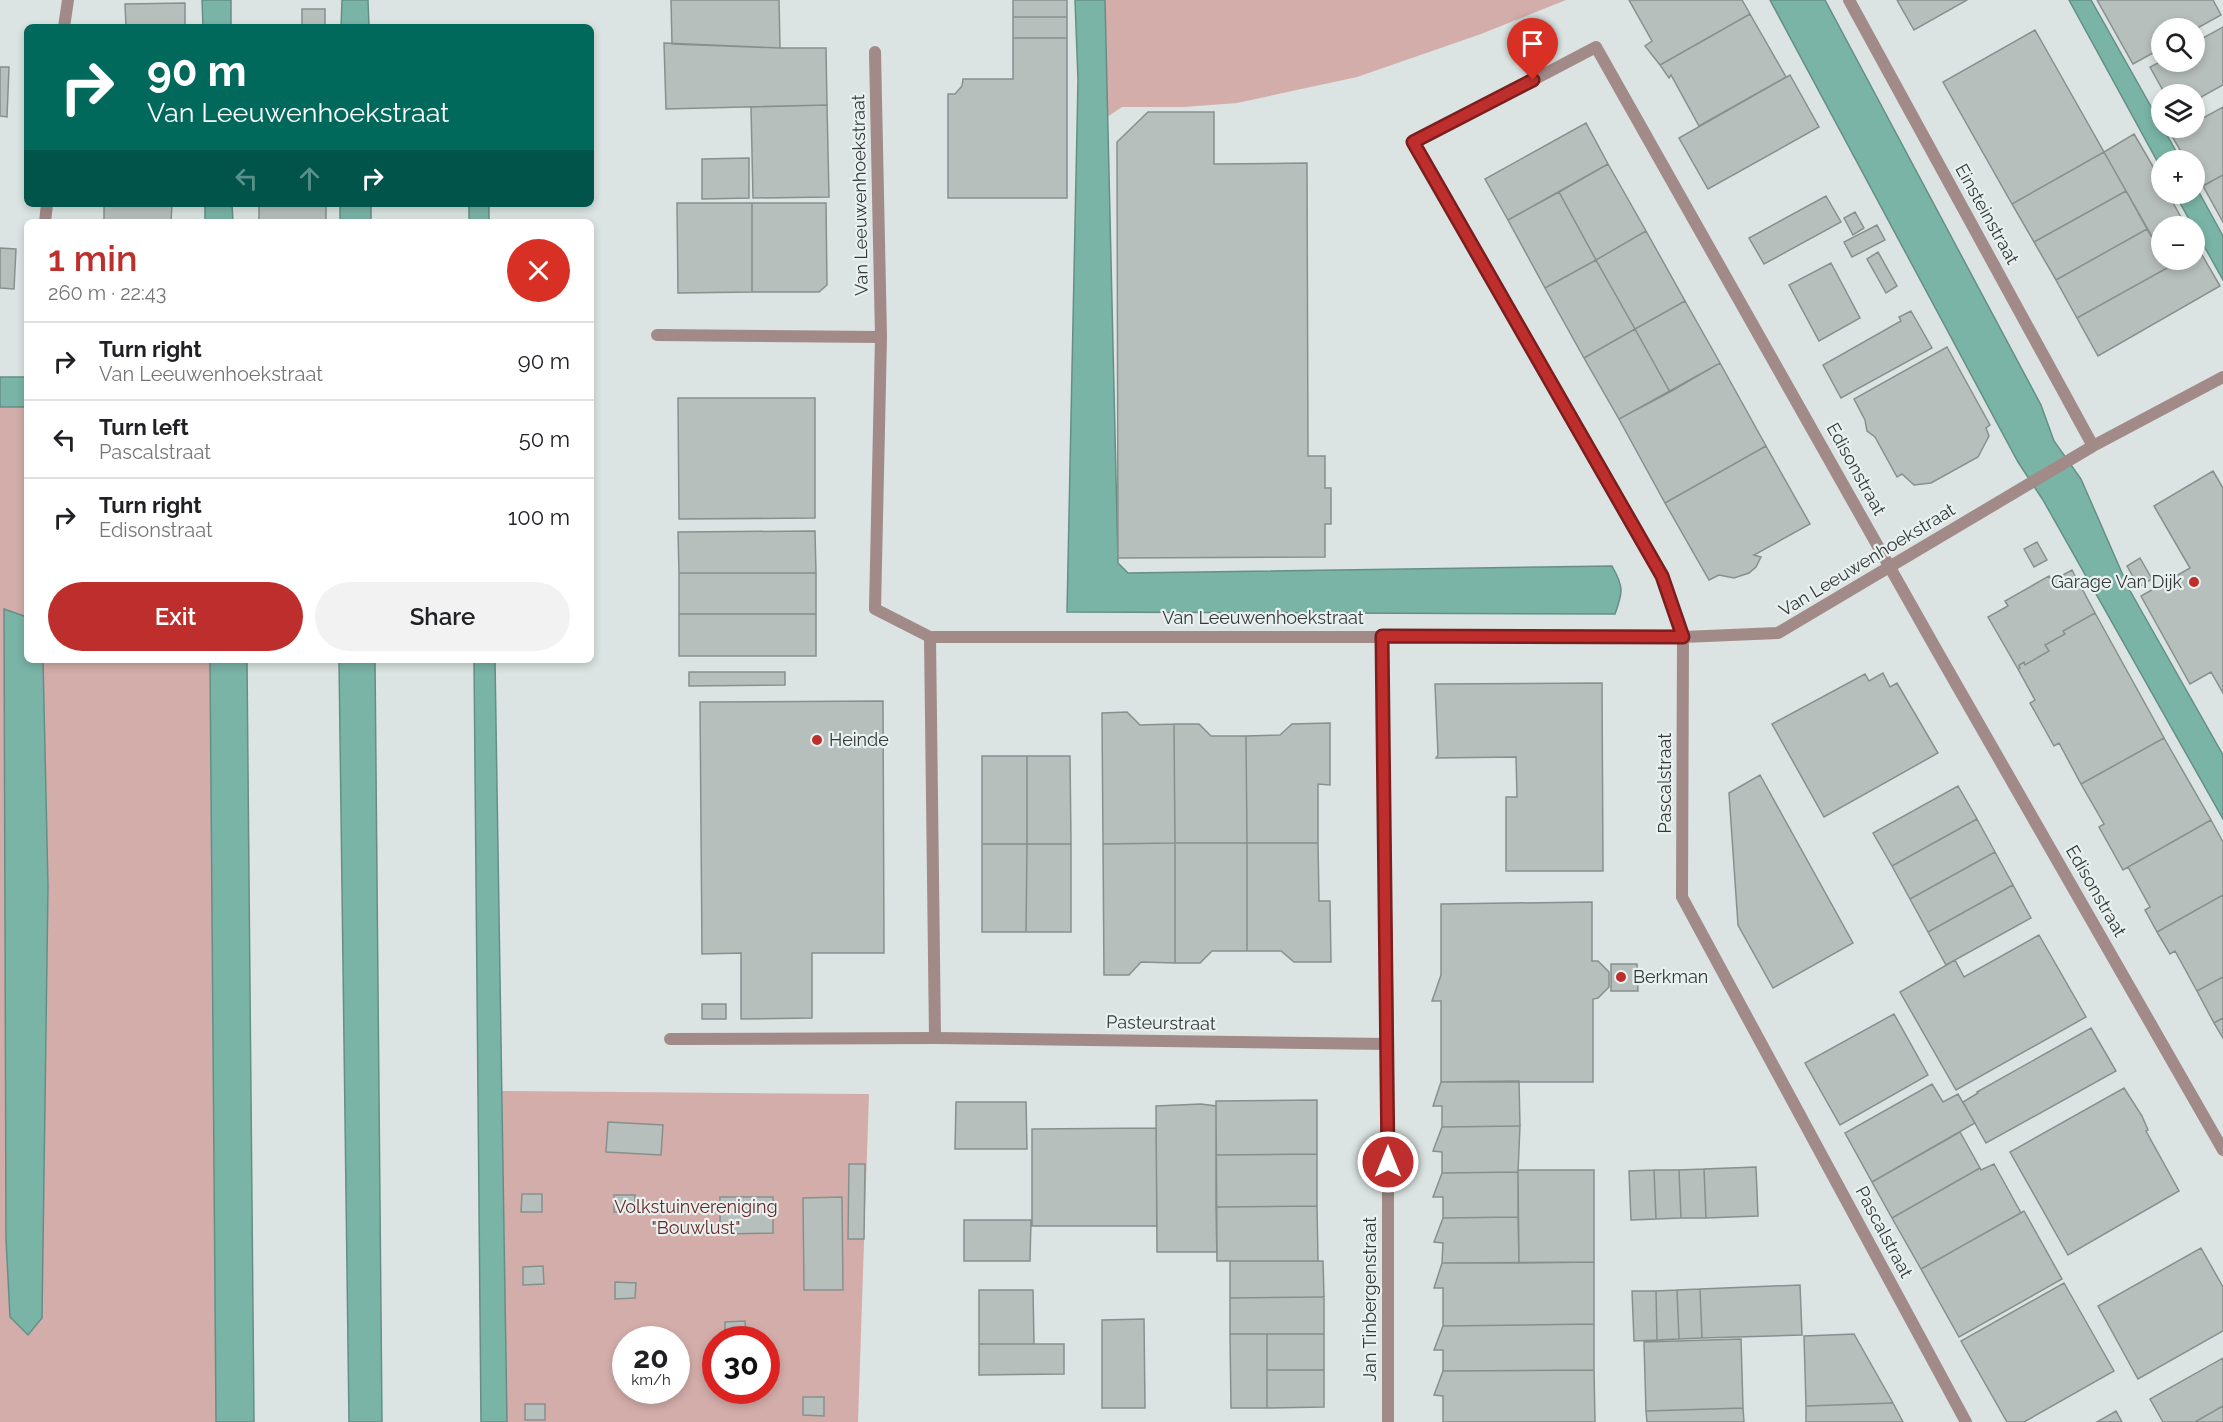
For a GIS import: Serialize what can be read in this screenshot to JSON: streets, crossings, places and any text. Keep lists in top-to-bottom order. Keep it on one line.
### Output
{"streets":{"street":["Van Leeuwenhoekstraat","Einsteinstraat","Edisonstraat","Pascalstraat","Pasteurstraat","Jan Tinbergenstraat"]},"crossings":[["Van Leeuwenhoekstraat","Einsteinstraat"],["Van Leeuwenhoekstraat","Edisonstraat"],["Van Leeuwenhoekstraat","Pascalstraat"],["Van Leeuwenhoekstraat","Jan Tinbergenstraat"],["Edisonstraat","Pascalstraat"],["Pasteurstraat","Jan Tinbergenstraat"]],"parks":["Volkstuinvereniging \"Bouwlust\""],"places":["Garage Van Dijk","Heinde","Berkman"],"page":{"map_buttons":["+","−"],"turn":["90 m","Van Leeuwenhoekstraat"],"heading":["1 min","260 m · 22:43"],"list":[{"name":"Turn right","note":"Van Leeuwenhoekstraat","value":"90 m"},{"name":"Turn left","note":"Pascalstraat","value":"50 m"},{"name":"Turn right","note":"Edisonstraat","value":"100 m"}],"buttons":["Exit","Share"],"speed":"20 km/h","limit":"30"}}
